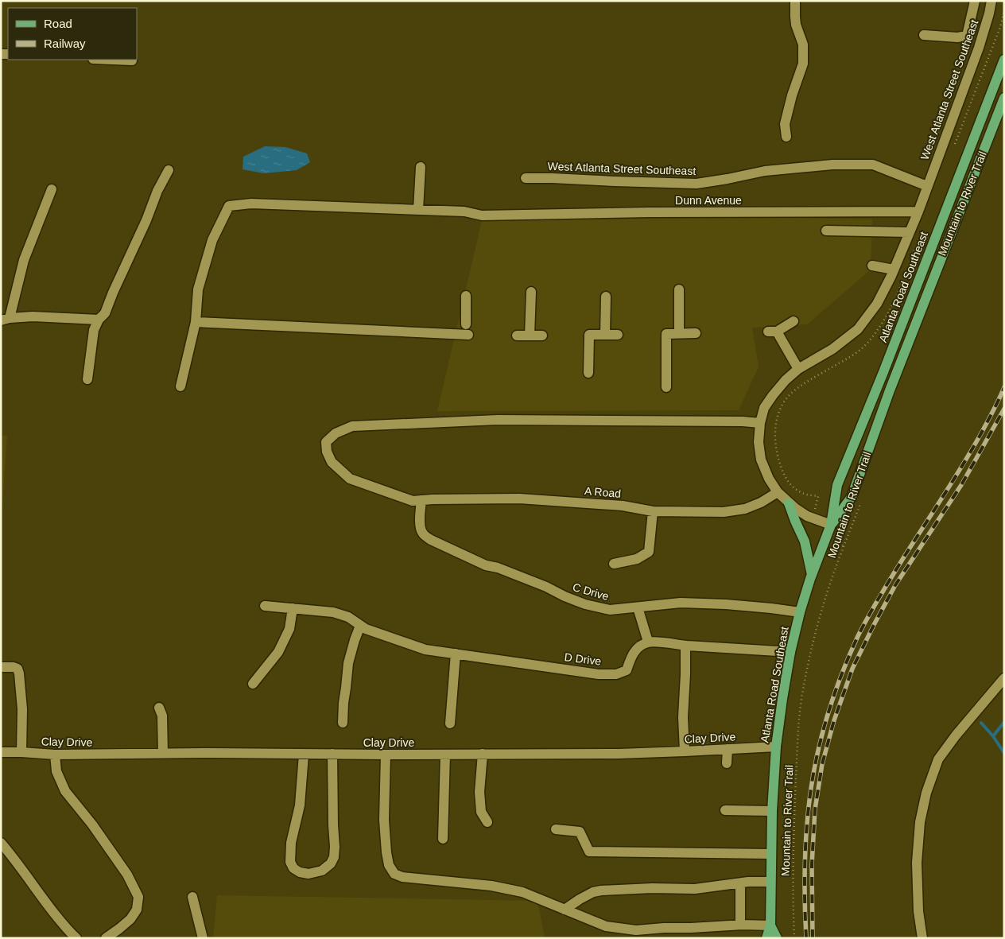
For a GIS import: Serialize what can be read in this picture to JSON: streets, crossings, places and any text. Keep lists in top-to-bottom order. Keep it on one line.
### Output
{"streets":{"main road":["Atlanta Road Southeast"],"street":["West Atlanta Street Southeast","Dunn Avenue","A Road","C Drive","D Drive","Clay Drive"],"path":["Mountain to River Trail"]},"crossings":[["West Atlanta Street Southeast","Dunn Avenue"],["West Atlanta Street Southeast","Atlanta Road Southeast"],["West Atlanta Street Southeast","A Road"],["Atlanta Road Southeast","C Drive"],["Atlanta Road Southeast","Clay Drive"],["A Road","C Drive"]],"legend":["Road","Railway"]}
